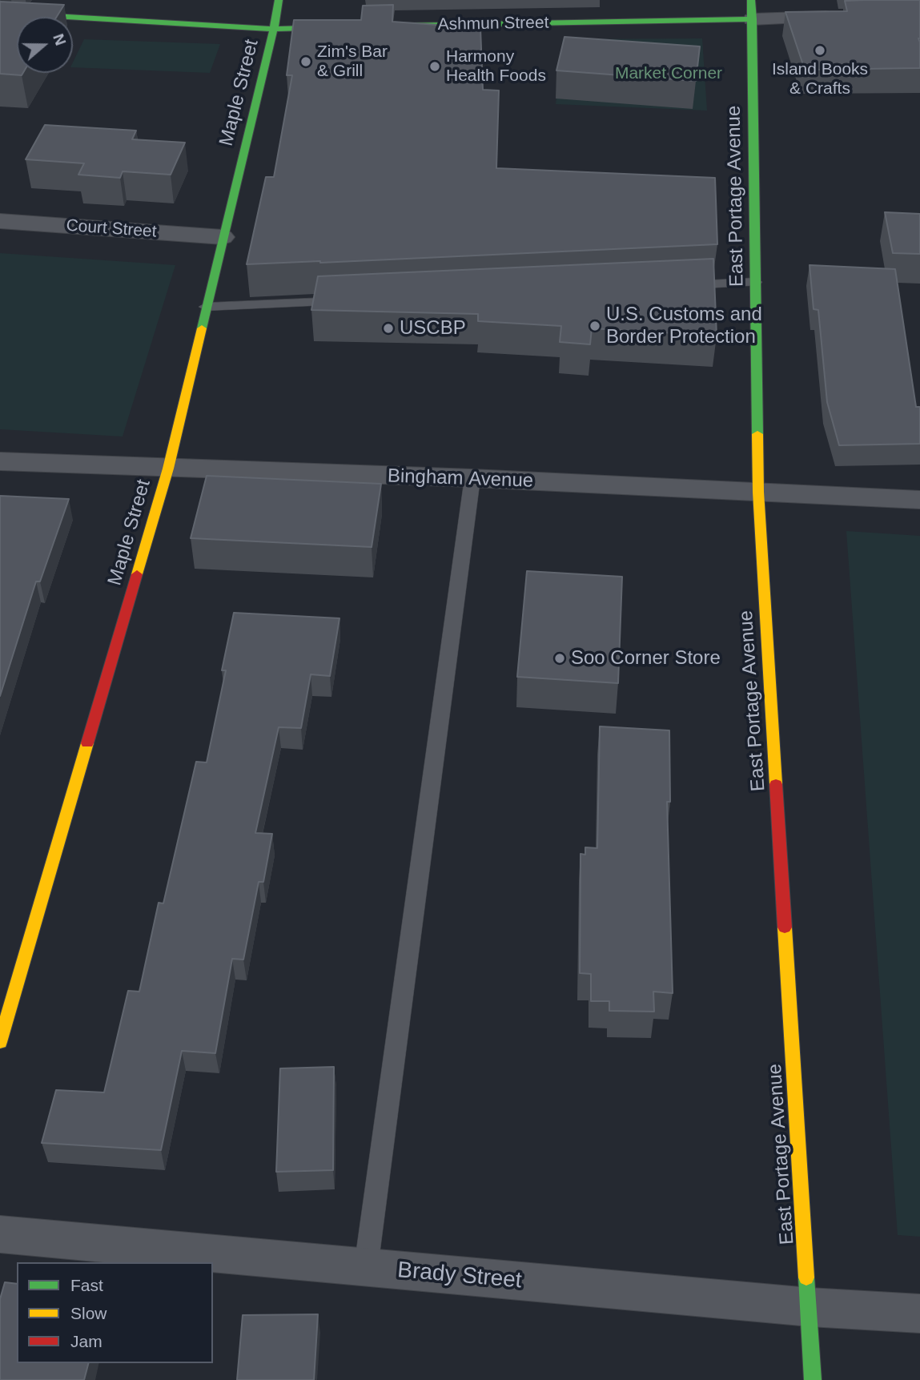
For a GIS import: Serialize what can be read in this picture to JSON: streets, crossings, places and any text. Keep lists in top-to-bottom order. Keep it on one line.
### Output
{"streets":{"main road":["Ashmun Street","Maple Street","East Portage Avenue"],"street":["Court Street","Bingham Avenue","Brady Street"]},"crossings":[["Ashmun Street","East Portage Avenue"],["Maple Street","Court Street"],["Maple Street","Bingham Avenue"],["East Portage Avenue","Bingham Avenue"],["East Portage Avenue","Brady Street"]],"parks":["Market Corner"],"places":["Island Books & Crafts","Zim's Bar & Grill","Harmony Health Foods","U.S. Customs and Border Protection","USCBP","Soo Corner Store"],"legend":["Fast","Slow","Jam"],"north":"right"}
